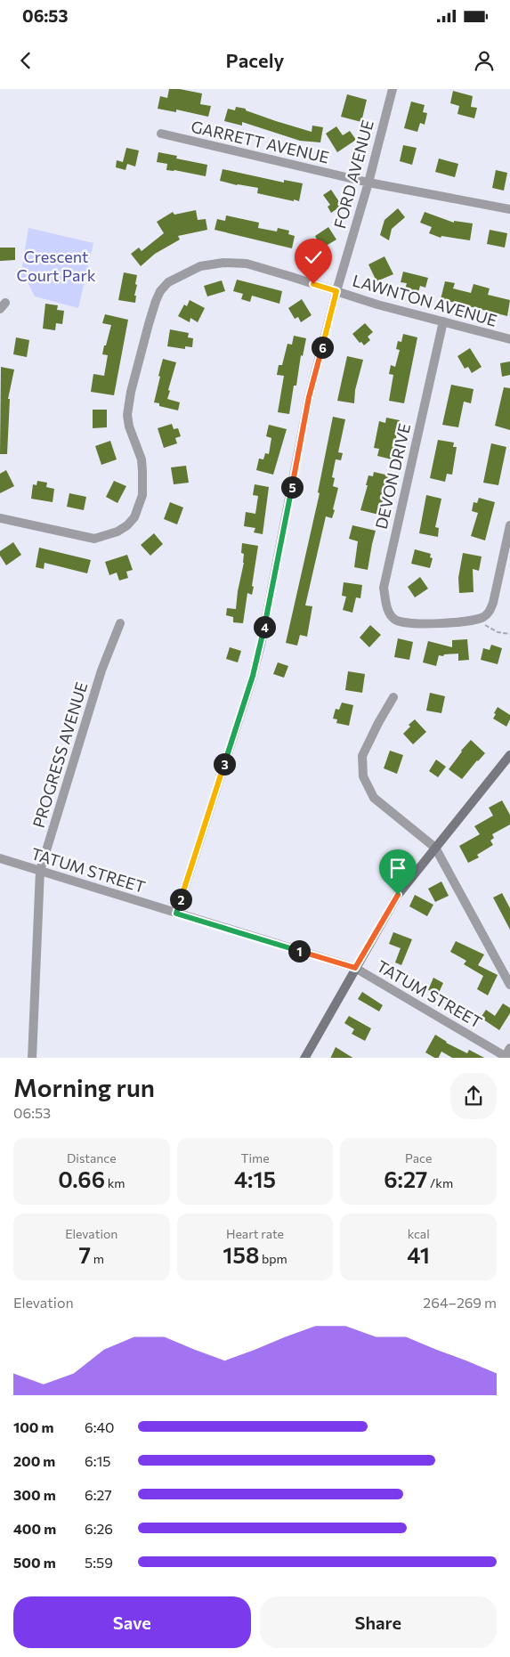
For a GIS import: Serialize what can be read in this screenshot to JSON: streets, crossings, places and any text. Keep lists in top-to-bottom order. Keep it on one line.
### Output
{"streets":{"street":["GARRETT AVENUE","FORD AVENUE","LAWNTON AVENUE","DEVON DRIVE","PROGRESS AVENUE","TATUM STREET"]},"crossings":[["GARRETT AVENUE","FORD AVENUE"],["FORD AVENUE","LAWNTON AVENUE"],["FORD AVENUE","TATUM STREET"],["LAWNTON AVENUE","DEVON DRIVE"],["PROGRESS AVENUE","TATUM STREET"]],"parks":["Crescent Court Park"],"page":{"status":"06:53","header":"Pacely","pins":["6","5","4","3","2","1"],"heading":["Morning run","06:53"],"stats":[["Distance","0.66 km"],["Time","4:15"],["Pace","6:27 /km"],["Elevation","7 m"],["Heart rate","158 bpm"],["kcal","41"]],"chart":["Elevation","264–269 m"],"list":[{"name":"100 m","note":"6:40"},{"name":"200 m","note":"6:15"},{"name":"300 m","note":"6:27"},{"name":"400 m","note":"6:26"},{"name":"500 m","note":"5:59"}],"buttons":["Save","Share"]}}
